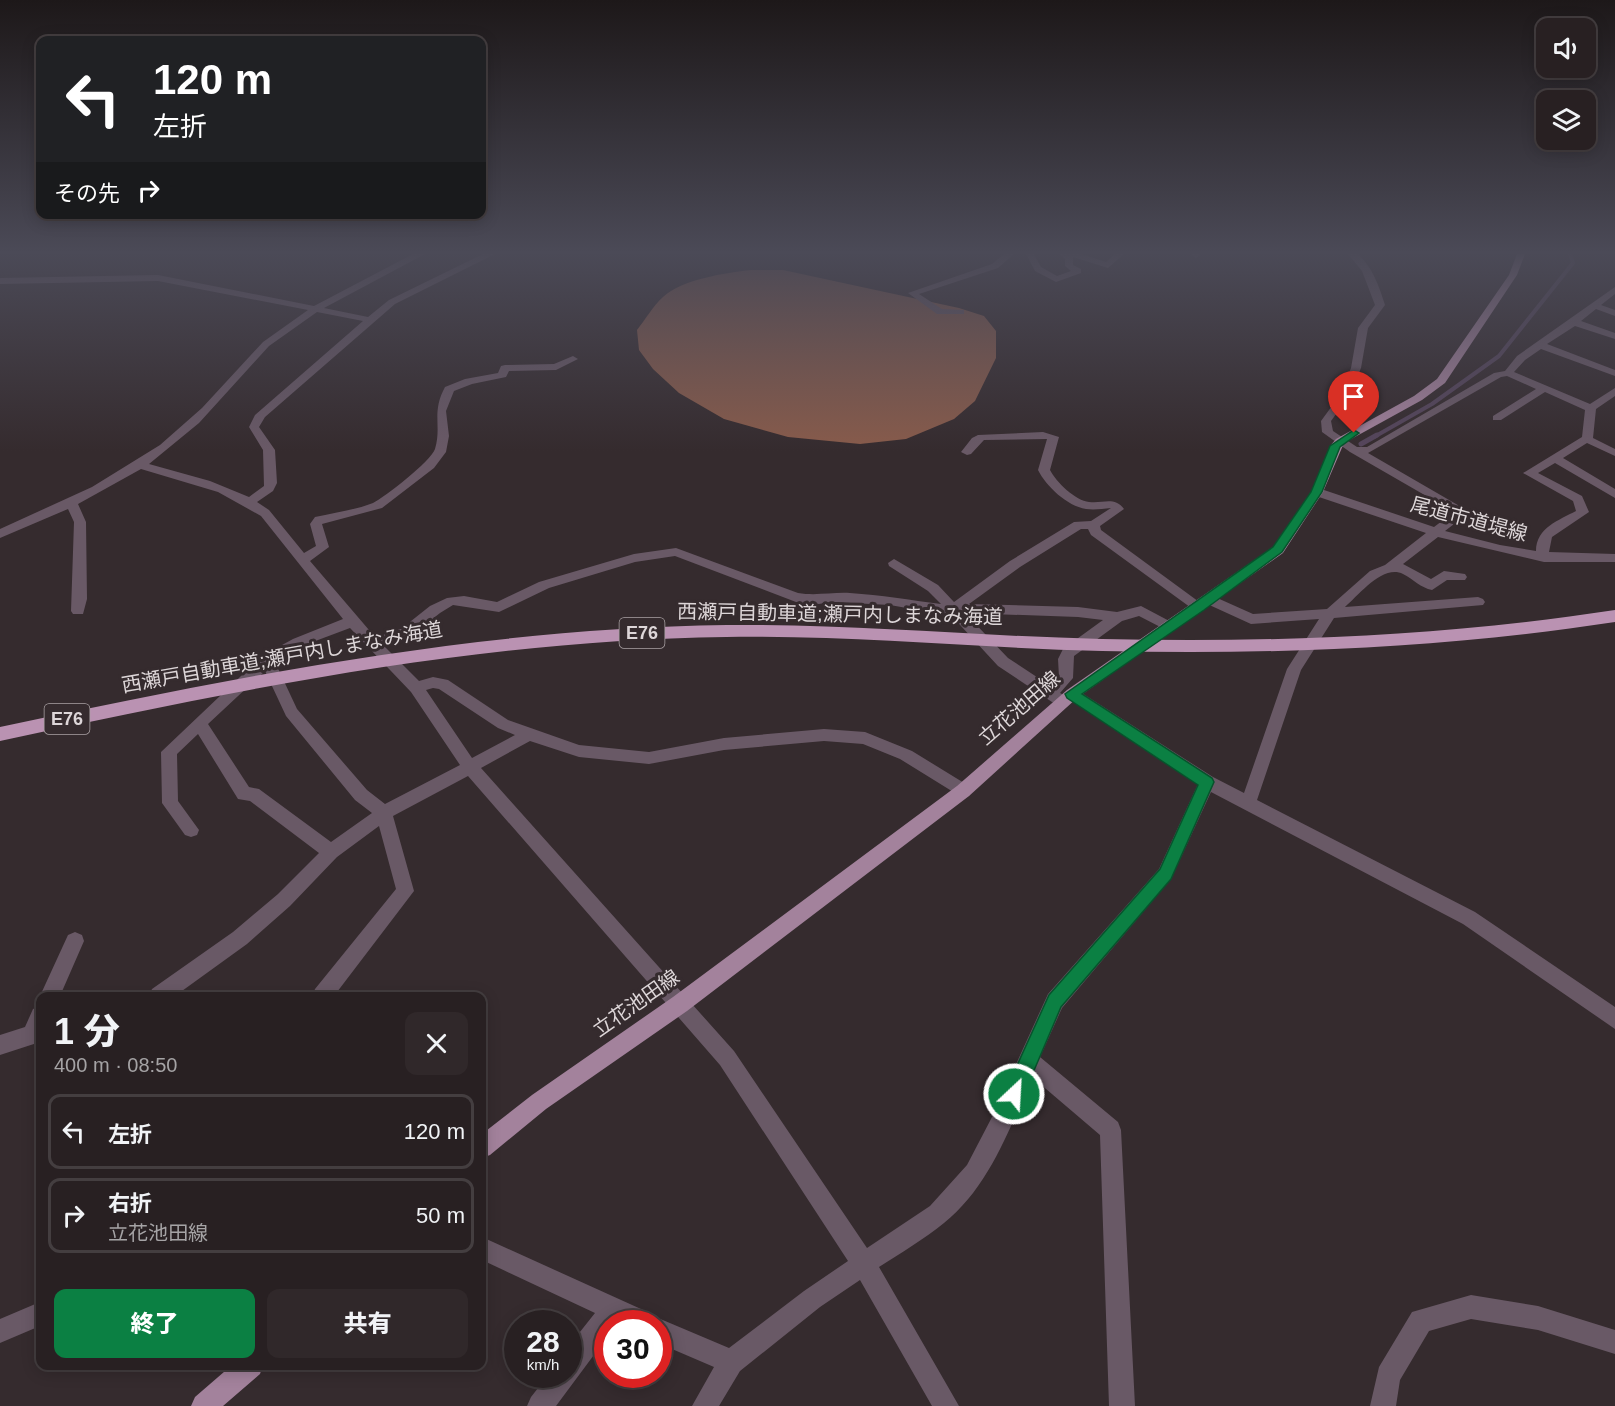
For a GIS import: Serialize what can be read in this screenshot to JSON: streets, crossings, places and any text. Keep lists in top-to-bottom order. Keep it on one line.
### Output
{"streets":{"highway":["西瀬戸自動車道;瀬戸内しまなみ海道","E76"],"main road":["立花池田線"],"street":["尾道市道堤線"]},"crossings":[["尾道市道堤線","立花池田線"]],"page":{"turn":["120 m","左折"],"then":"その先","heading":["1 分","400 m · 08:50"],"list":[{"name":"左折","value":"120 m"},{"name":"右折","note":"立花池田線","value":"50 m"}],"buttons":["終了","共有"],"speed":"28 km/h","limit":"30"}}
